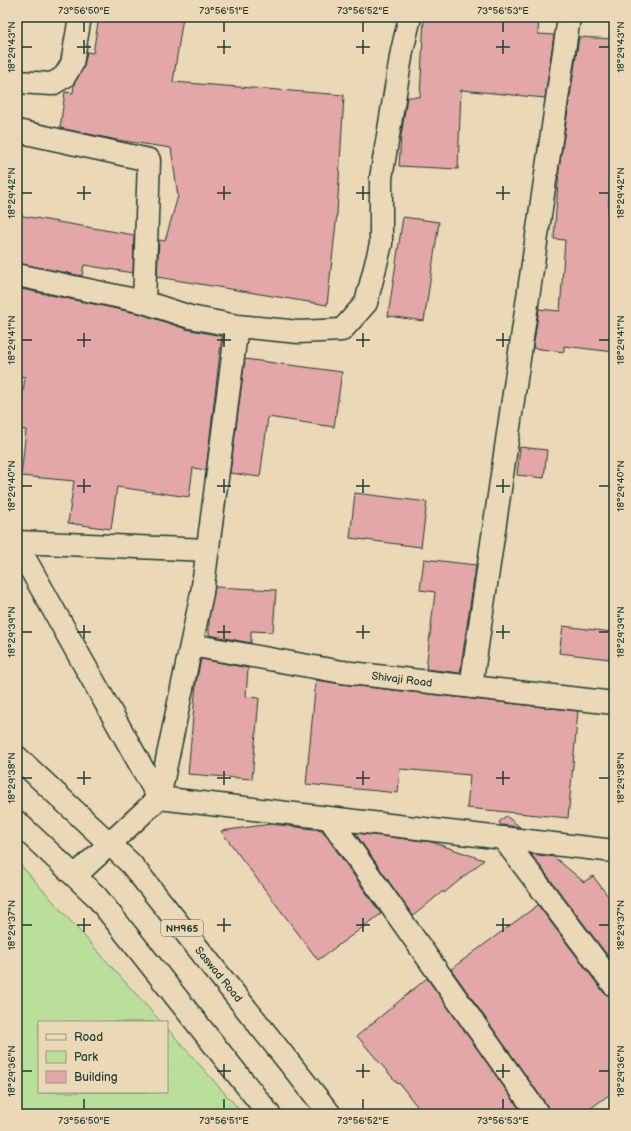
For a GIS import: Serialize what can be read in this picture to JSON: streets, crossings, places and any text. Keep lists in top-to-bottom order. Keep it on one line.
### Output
{"streets":{"main road":["Shivaji Road","NH965","Saswad Road"]},"legend":["Road","Park","Building"],"coordinates":["73°56'50\"E","73°56'51\"E","73°56'52\"E","73°56'53\"E","18°29'43\"N","18°29'42\"N","18°29'41\"N","18°29'40\"N","18°29'39\"N","18°29'38\"N","18°29'37\"N","18°29'36\"N"]}
